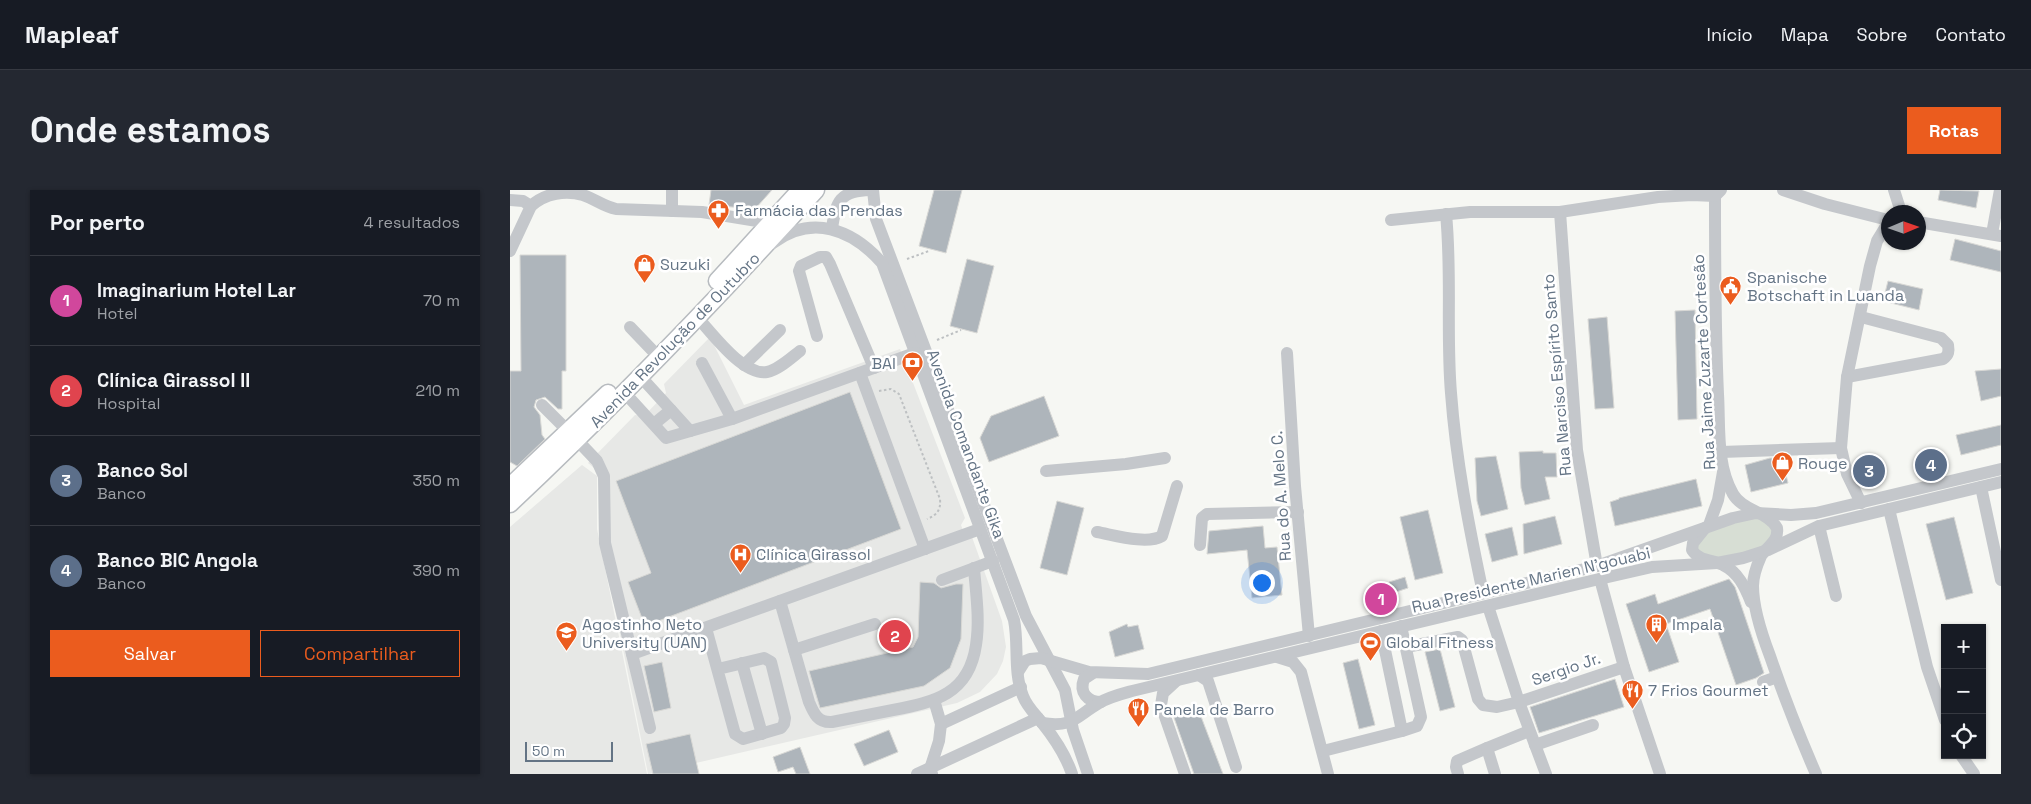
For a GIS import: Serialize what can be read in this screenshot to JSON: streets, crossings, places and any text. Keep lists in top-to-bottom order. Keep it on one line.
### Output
{"streets":{"main road":["Avenida Revolução de Outubro"],"street":["Rua Jaime Zuzarte Cortesão","Rua Narciso Espírito Santo","Avenida Comandante Gika","Rua do A. Melo C.","Rua Presidente Marien N'gouabi","Sergio Jr."]},"crossings":[["Avenida Revolução de Outubro","Avenida Comandante Gika"],["Rua Jaime Zuzarte Cortesão","Rua Presidente Marien N'gouabi"],["Rua Narciso Espírito Santo","Rua Presidente Marien N'gouabi"],["Avenida Comandante Gika","Rua Presidente Marien N'gouabi"],["Rua do A. Melo C.","Rua Presidente Marien N'gouabi"]],"places":{"pharmacy":["Farmácia das Prendas"],"shop":["Suzuki","Rouge"],"public building":["Spanische Botschaft in Luanda"],"bank":["BAI"],"hospital":["Clínica Girassol"],"building":["Impala"],"school or university":["Agostinho Neto University (UAN)"],"sports":["Global Fitness"],"restaurant":["7 Frios Gourmet","Panela de Barro"]},"scale_bar":"50 m","north":"right","page":{"header":"Mapleaf","nav":["Início","Mapa","Sobre","Contato"],"buttons":["Rotas",["Salvar","Compartilhar"]],"title":"Onde estamos","heading":["Por perto","4 resultados"],"list":[{"mark":"1","name":"Imaginarium Hotel Lar","note":"Hotel","value":"70 m"},{"mark":"2","name":"Clínica Girassol II","note":"Hospital","value":"210 m"},{"mark":"3","name":"Banco Sol","note":"Banco","value":"350 m"},{"mark":"4","name":"Banco BIC Angola","note":"Banco","value":"390 m"}],"pins":["4","3","1","2"],"map_buttons":["+","−"],"scale":"50 m"}}
